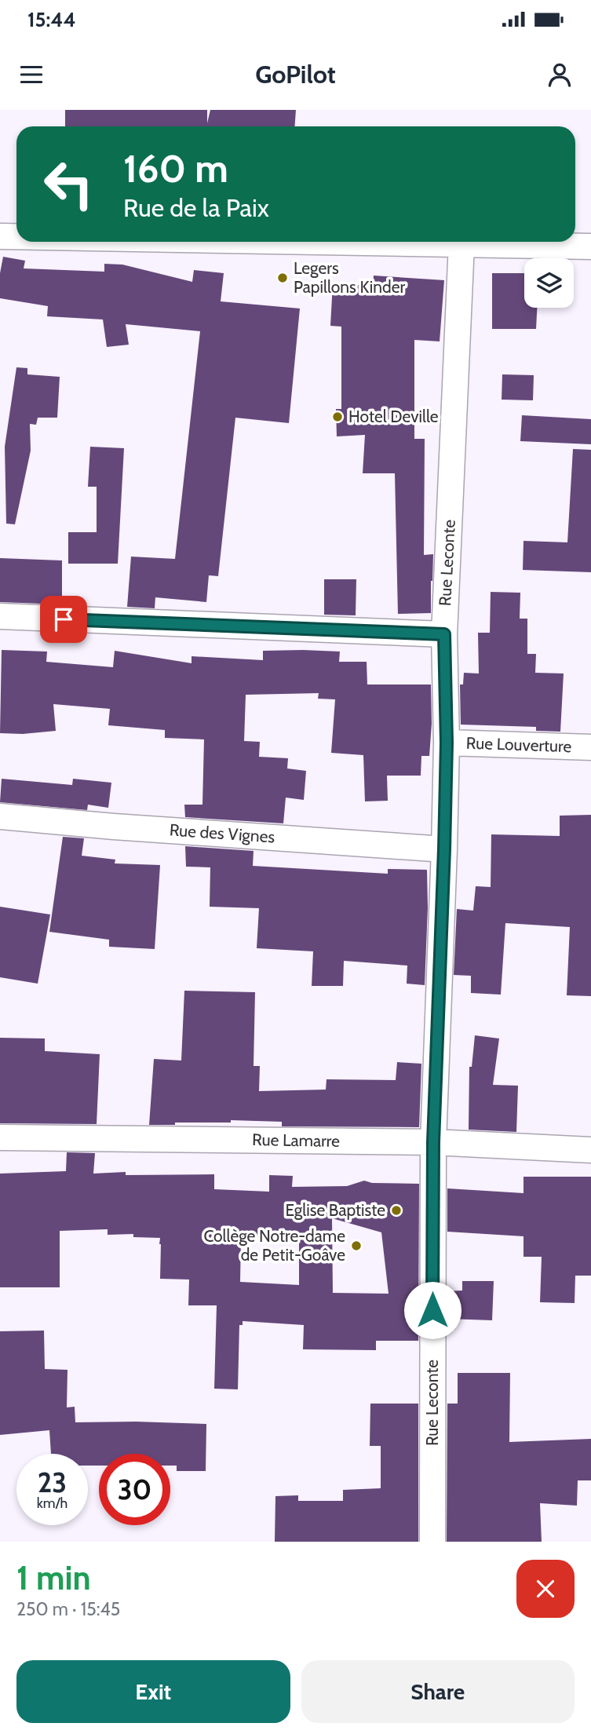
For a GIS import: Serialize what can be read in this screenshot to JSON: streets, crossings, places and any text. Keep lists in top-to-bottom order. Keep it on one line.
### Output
{"streets":{"street":["Rue Leconte","Rue Louverture","Rue des Vignes","Rue Lamarre"]},"crossings":[["Rue Leconte","Rue Louverture"],["Rue Leconte","Rue des Vignes"],["Rue Leconte","Rue Lamarre"]],"places":["Legers Papillons Kinder","Hotel Deville","Eglise Baptiste","Collège Notre-dame de Petit-Goâve"],"page":{"status":"15:44","header":"GoPilot","turn":["160 m","Rue de la Paix"],"speed":"23 km/h","limit":"30","heading":["1 min","250 m · 15:45"],"buttons":["Exit","Share"]}}
